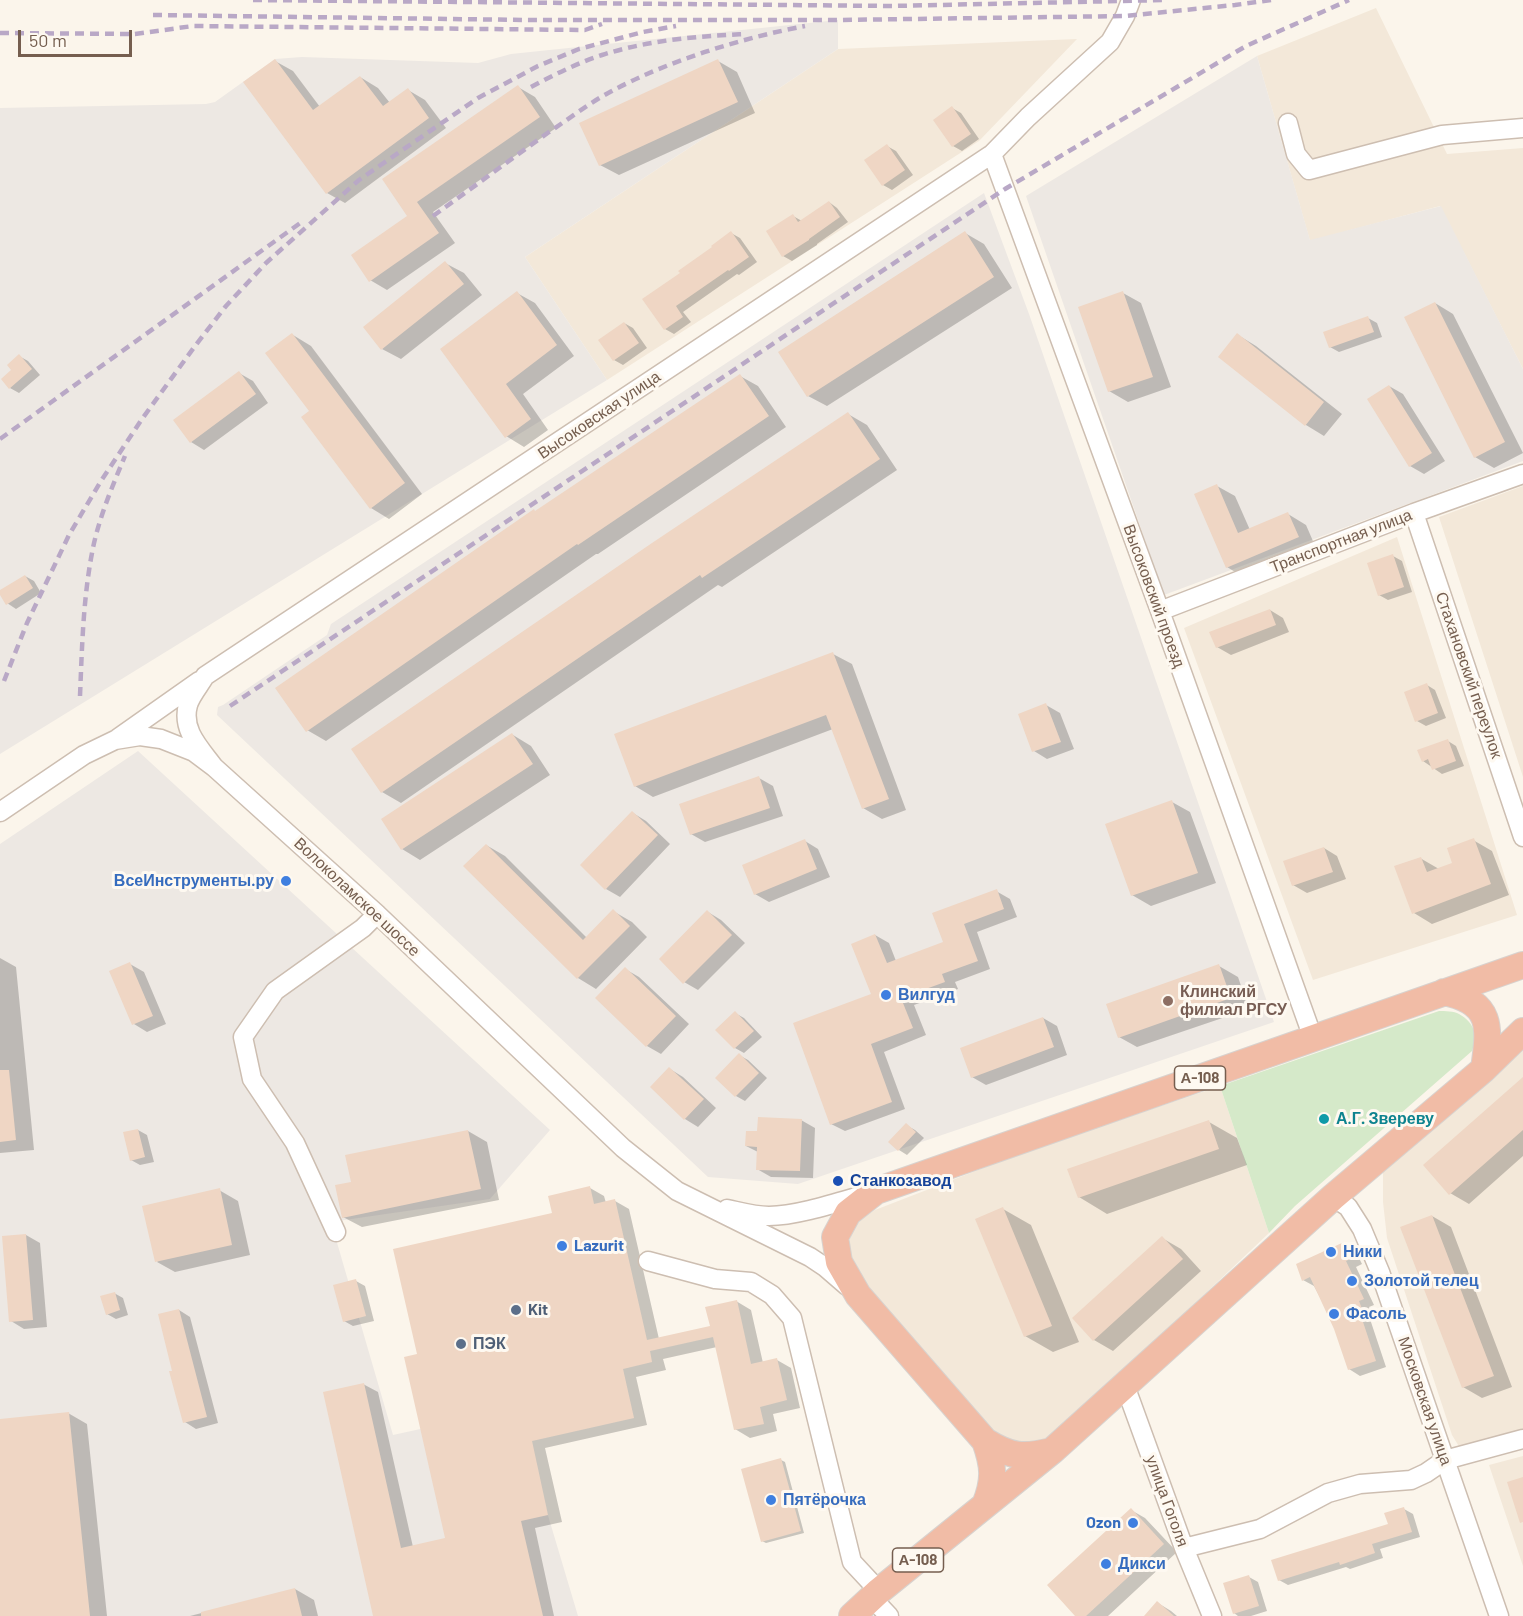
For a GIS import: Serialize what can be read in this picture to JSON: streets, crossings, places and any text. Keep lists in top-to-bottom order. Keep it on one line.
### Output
{"streets":{"highway":["А-108"],"street":["Высоковская улица","Транспортная улица","Высоковский проезд","Стахановский переулок","Волоколамское шоссе","Московская улица","улица Гоголя"]},"crossings":[["Высоковская улица","Высоковский проезд"],["Высоковская улица","Волоколамское шоссе"],["Транспортная улица","Высоковский проезд"],["Транспортная улица","Стахановский переулок"],["Высоковский проезд","А-108"],["Волоколамское шоссе","А-108"],["А-108","Московская улица"],["А-108","улица Гоголя"]],"places":["ВсеИнструменты.ру","Вилгуд","Клинский филиал РГСУ","А.Г. Звереву","Станкозавод","Lazurit","Ники","Золотой телец","Kit","Фасоль","ПЭК","Пятёрочка","Ozon","Дикси"],"scale_bar":"50 m"}
